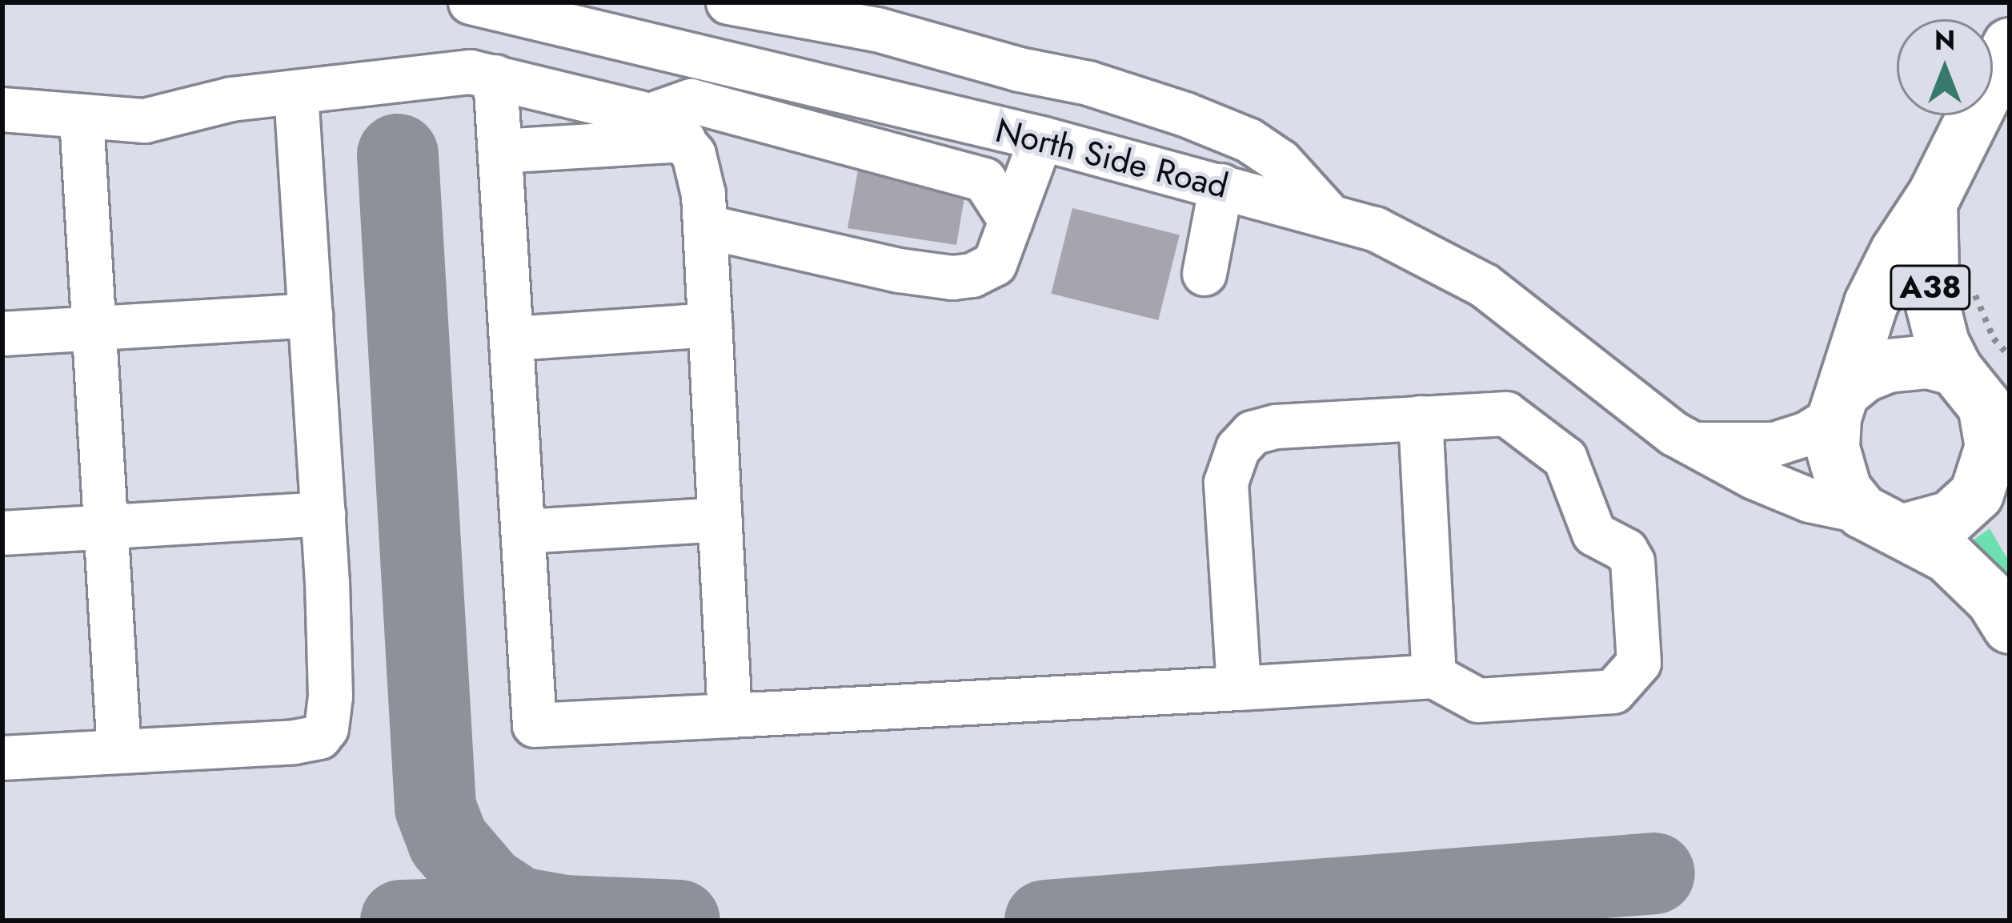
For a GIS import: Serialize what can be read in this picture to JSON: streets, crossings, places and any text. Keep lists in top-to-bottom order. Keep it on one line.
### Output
{"streets":{"highway":["A38"],"street":["North Side Road"]},"crossings":[["North Side Road","A38"]],"north":"top"}
